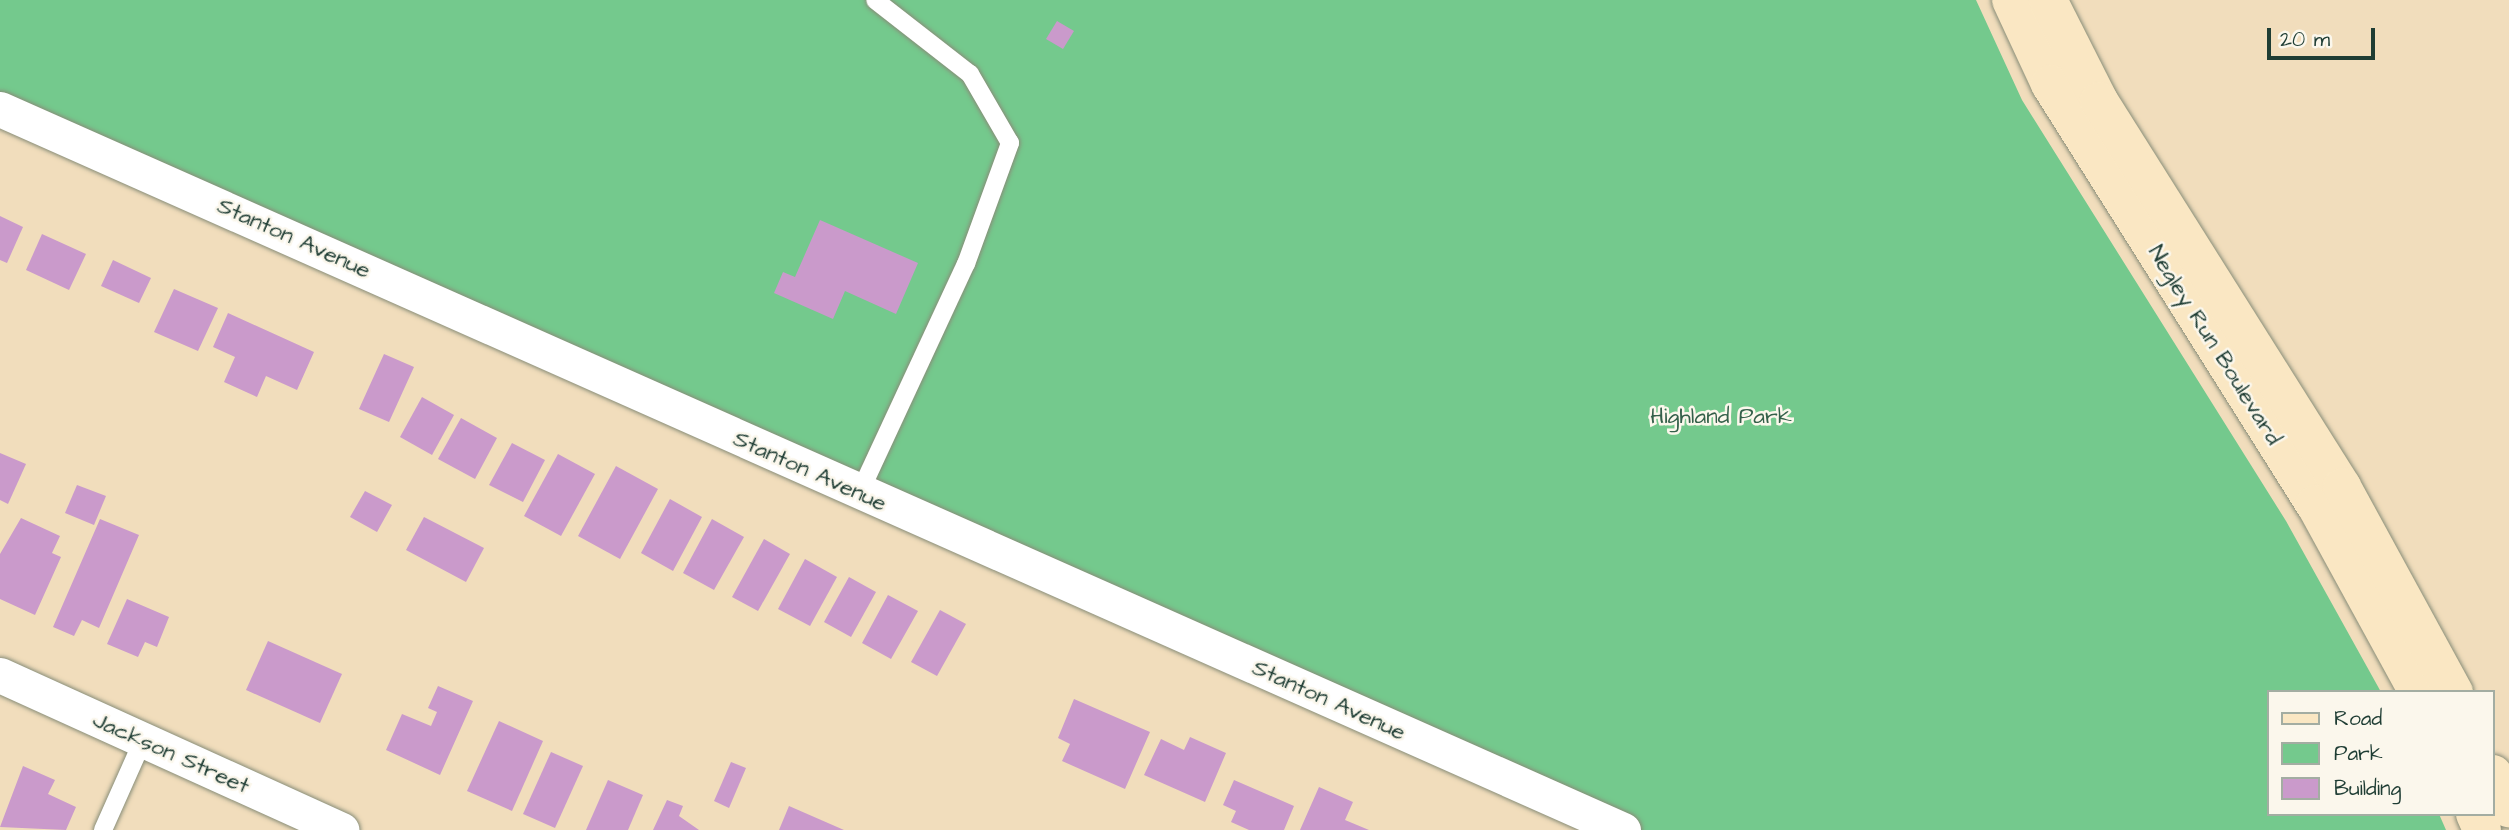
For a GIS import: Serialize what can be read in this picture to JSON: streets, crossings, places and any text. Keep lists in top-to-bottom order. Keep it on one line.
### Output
{"streets":{"main road":["Negley Run Boulevard"],"street":["Stanton Avenue","Jackson Street"]},"parks":["Highland Park"],"legend":["Road","Park","Building"],"scale_bar":"20 m"}
